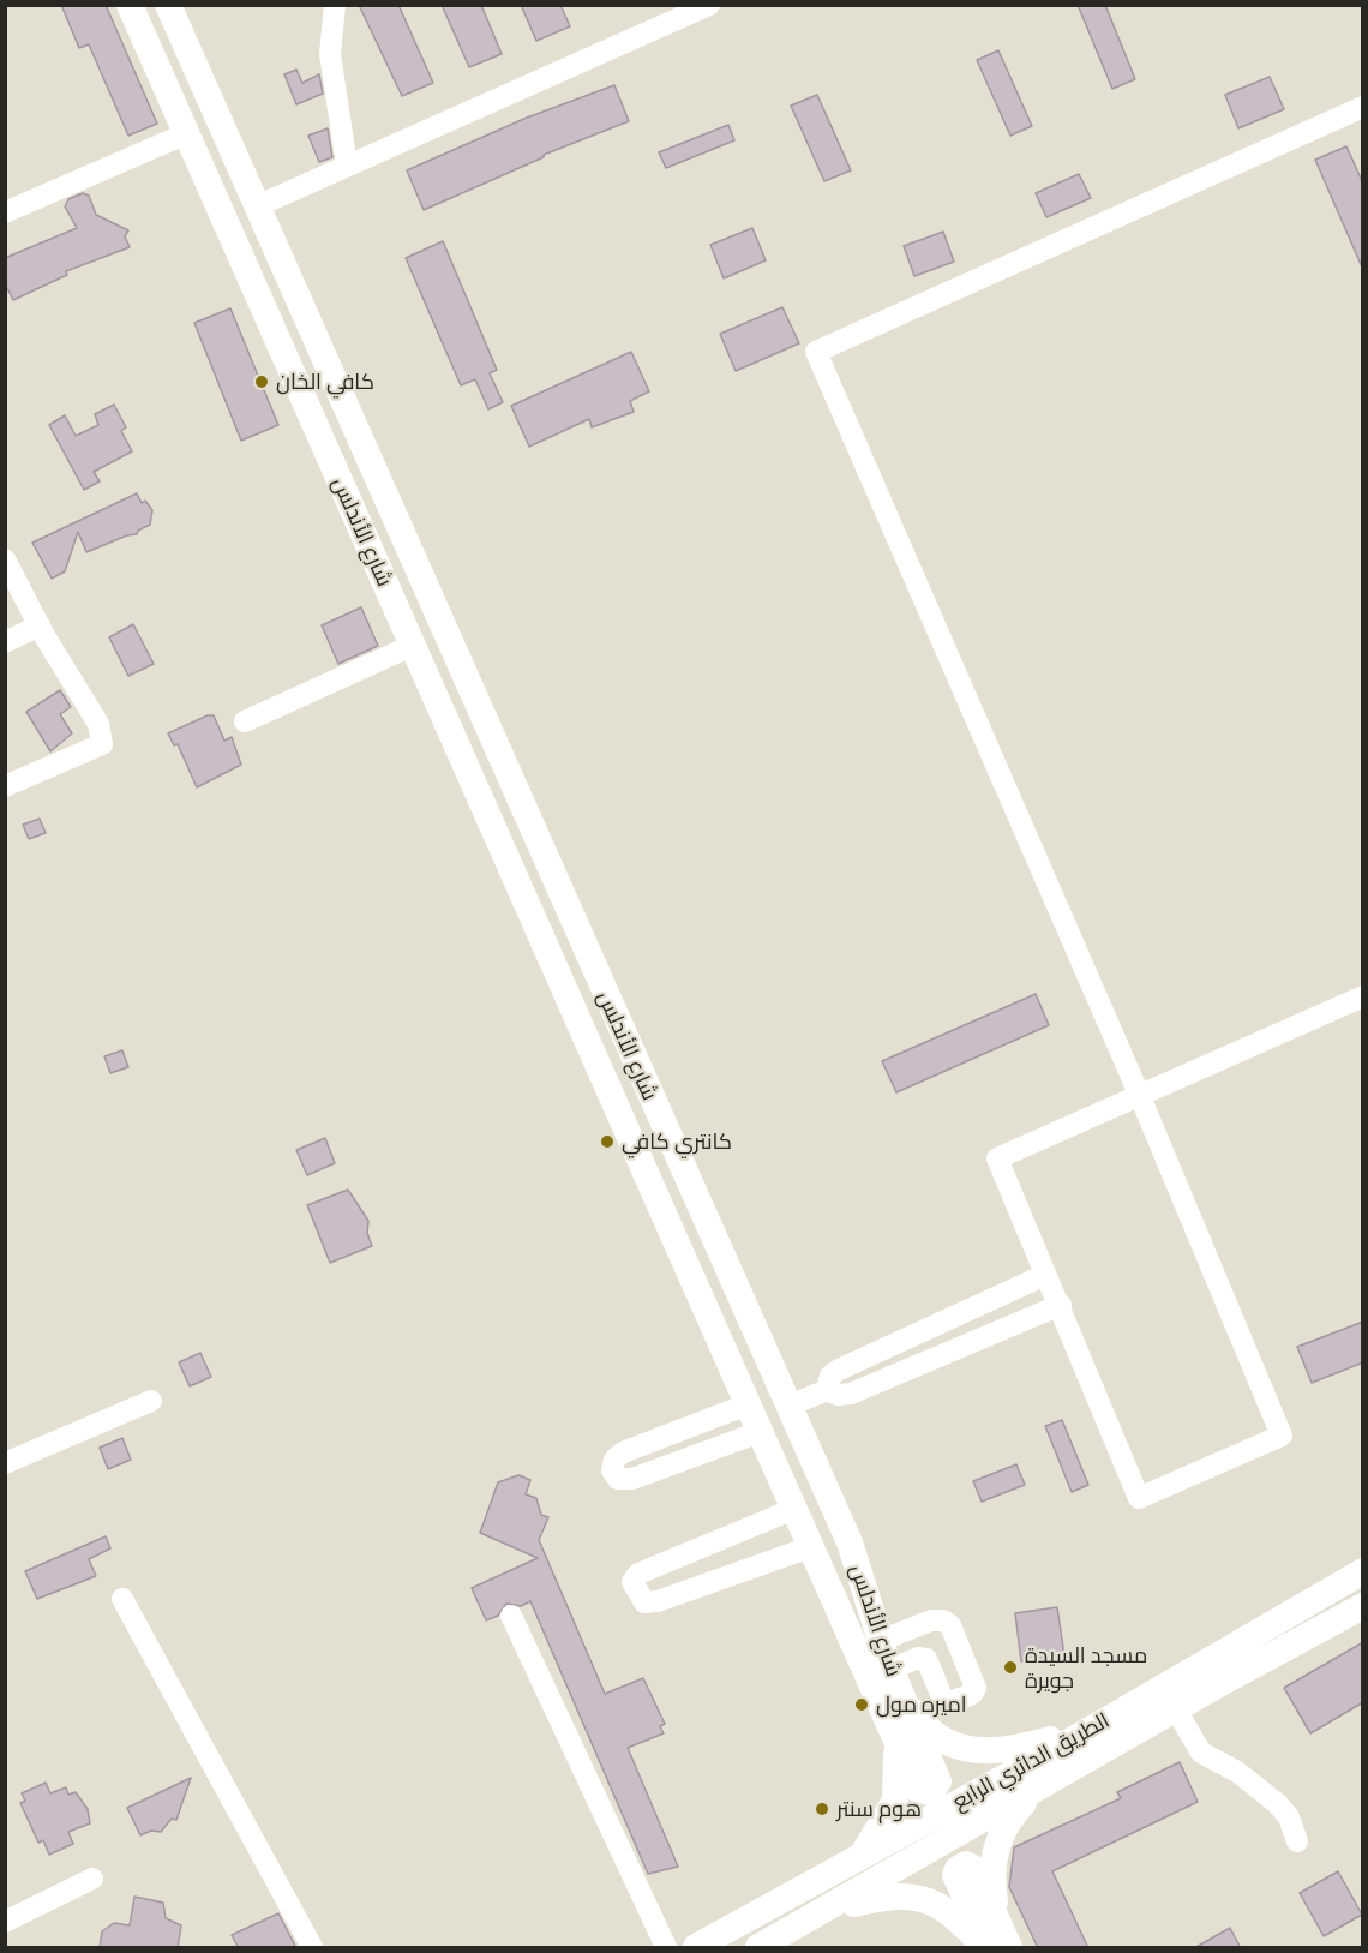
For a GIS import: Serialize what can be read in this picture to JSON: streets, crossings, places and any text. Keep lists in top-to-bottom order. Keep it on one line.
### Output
{"streets":{"main road":["شارع الأندلس","الطريق الدائري الرابع"]},"places":["كافي الخان","كانتري كافي","مسجد السيدة جويرة","اميره مول","هوم سنتر"]}
